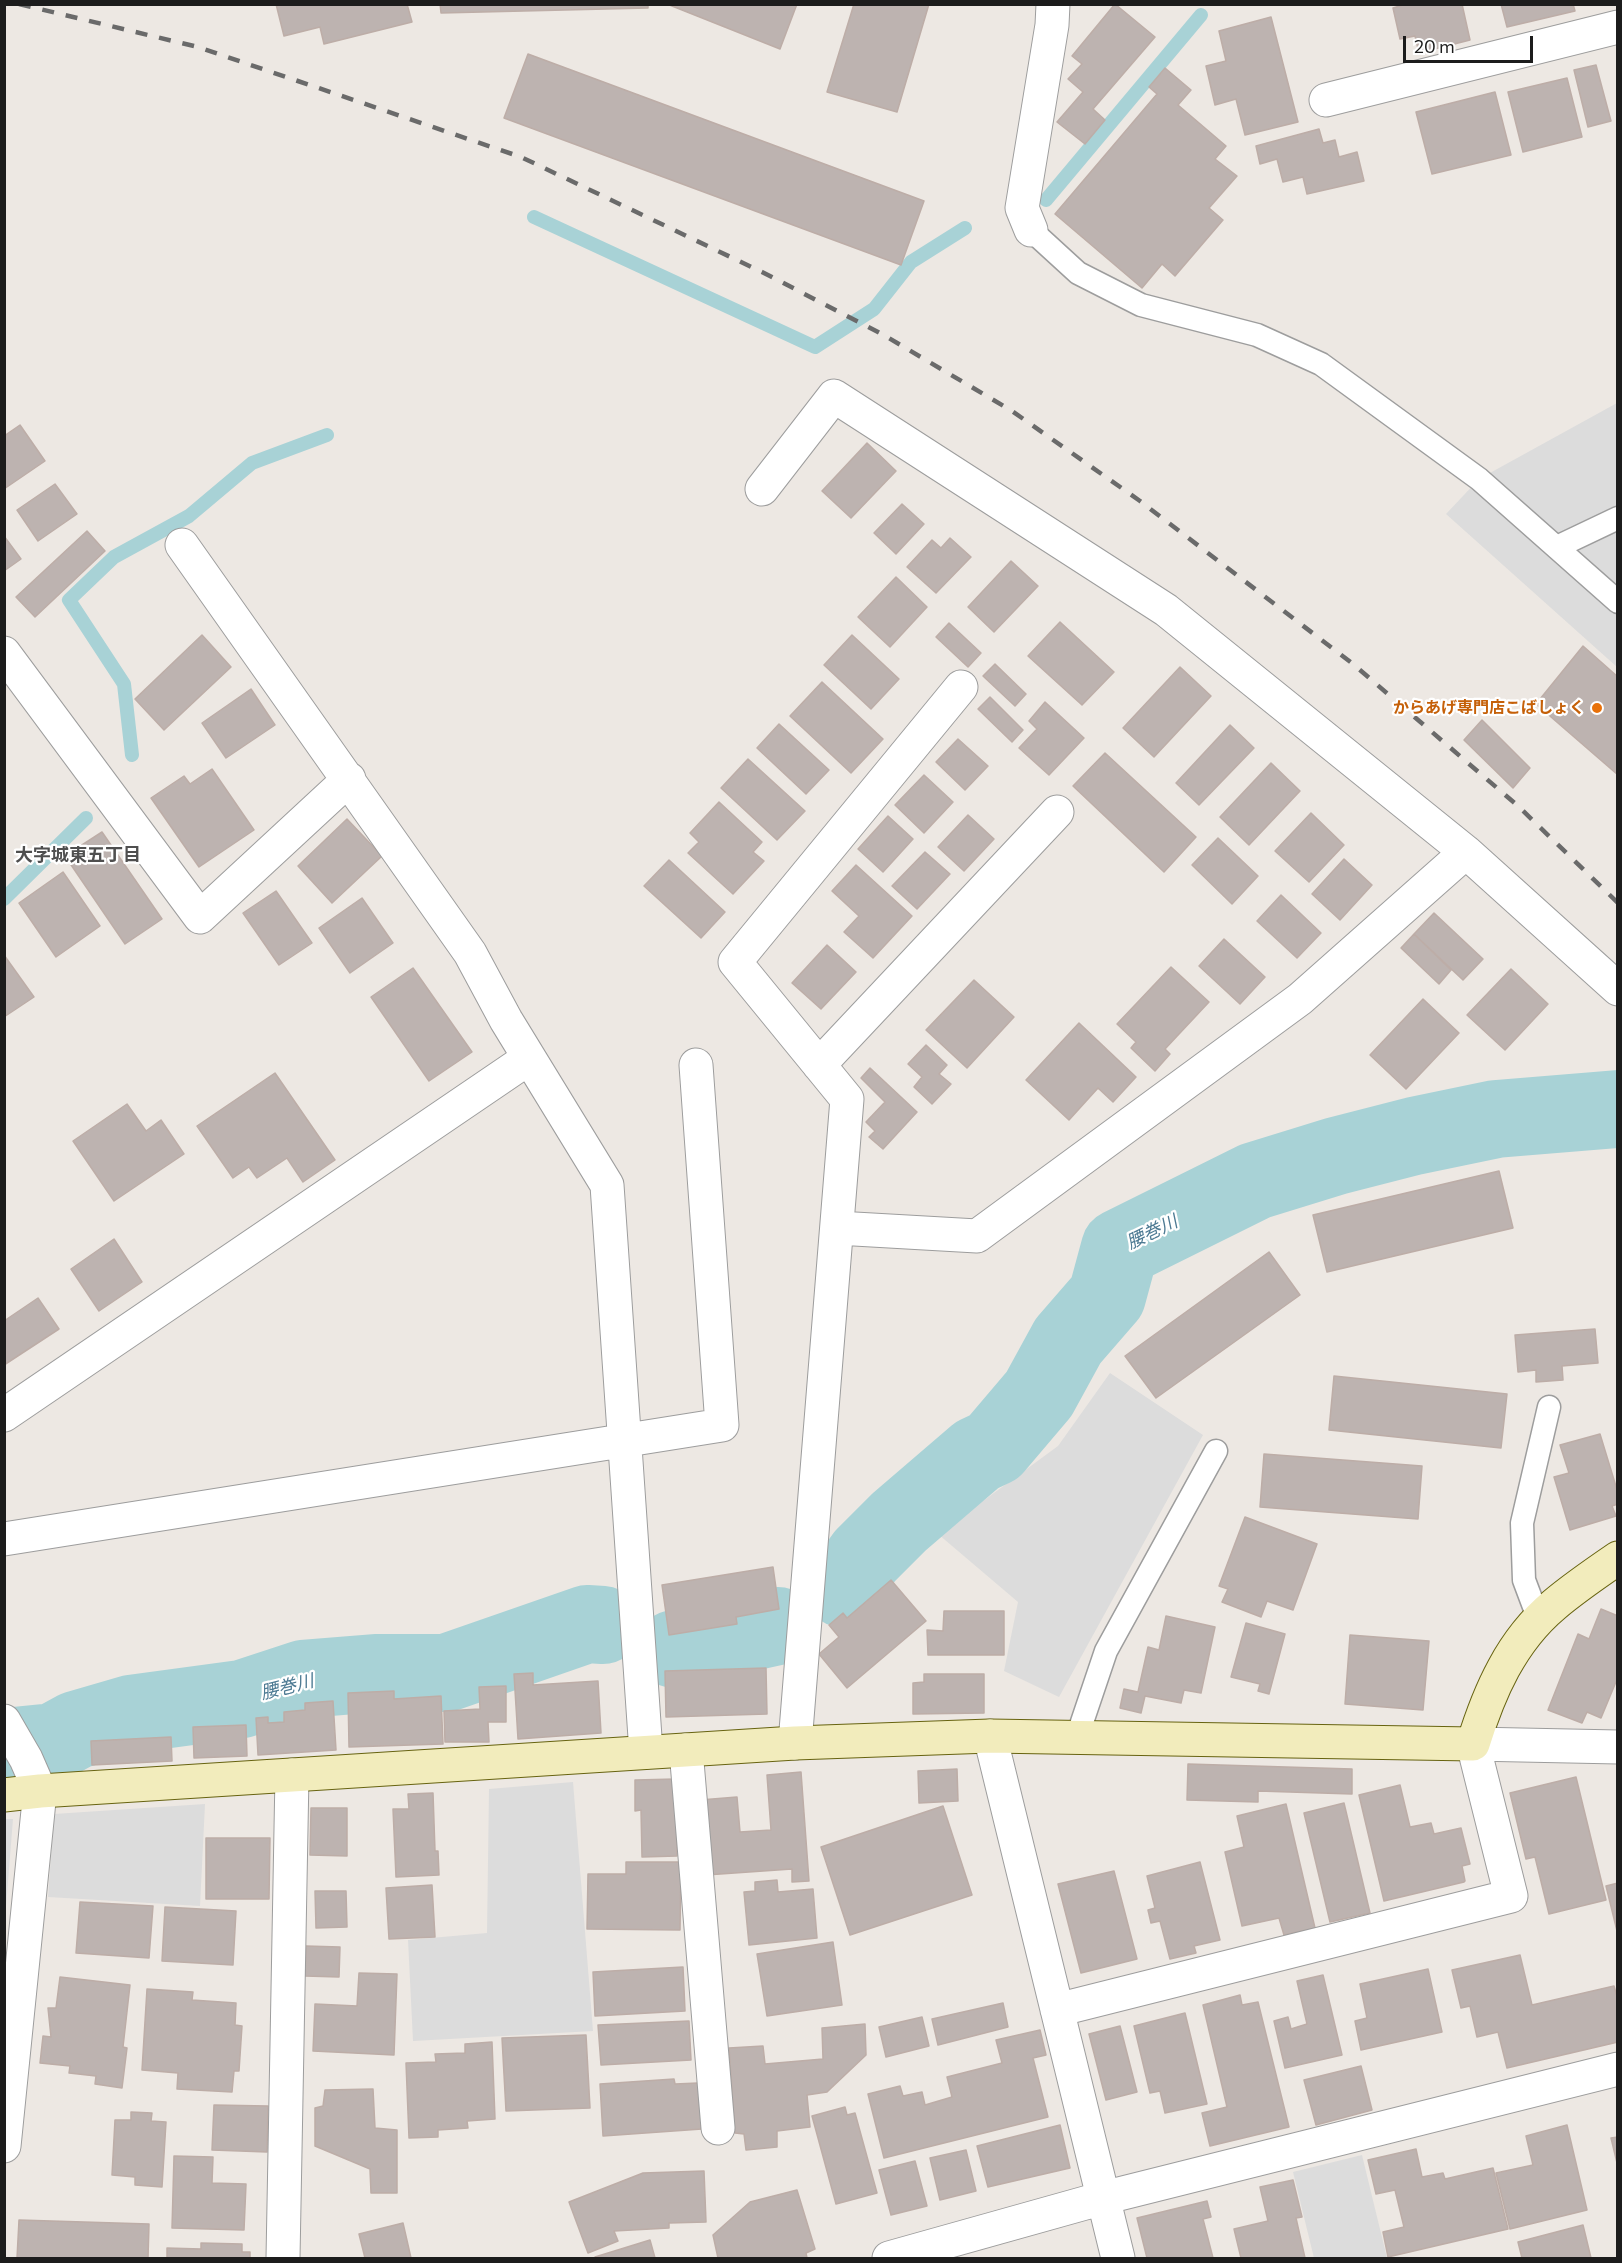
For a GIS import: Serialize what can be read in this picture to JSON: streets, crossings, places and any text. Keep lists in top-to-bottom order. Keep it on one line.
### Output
{"districts":["大字城東五丁目"],"water":["腰巻川"],"places":["からあげ専門店こばしょく"],"scale_bar":"20 m"}
